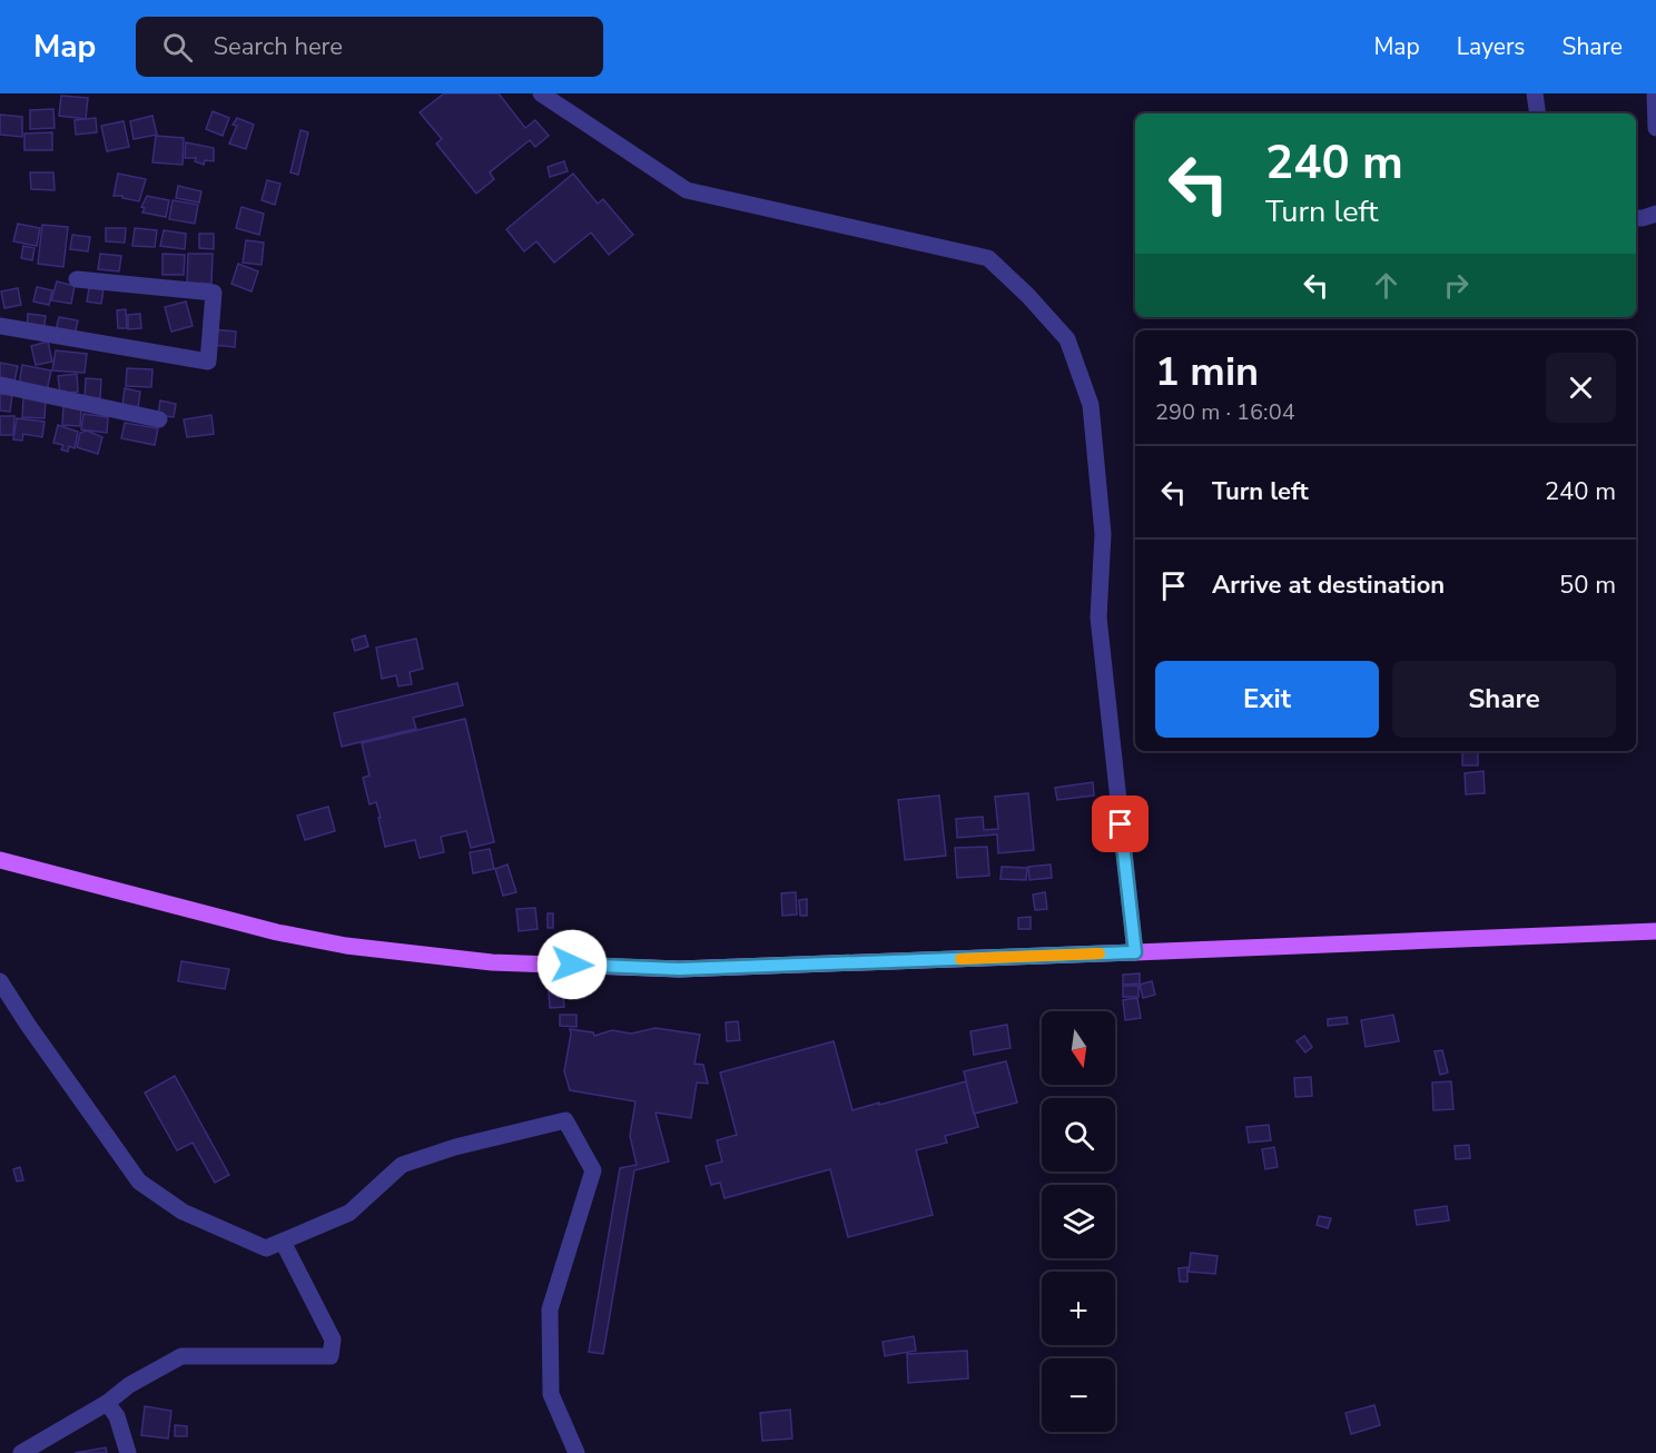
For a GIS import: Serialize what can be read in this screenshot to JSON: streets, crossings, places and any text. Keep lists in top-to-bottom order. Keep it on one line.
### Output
{"north":"bottom","page":{"header":"Map","search":"Search here","nav":["Map","Layers","Share"],"turn":["240 m","Turn left"],"heading":["1 min","290 m · 16:04"],"list":[{"name":"Turn left","value":"240 m"},{"name":"Arrive at destination","value":"50 m"}],"buttons":["Exit","Share"],"map_buttons":["+","−"]}}
